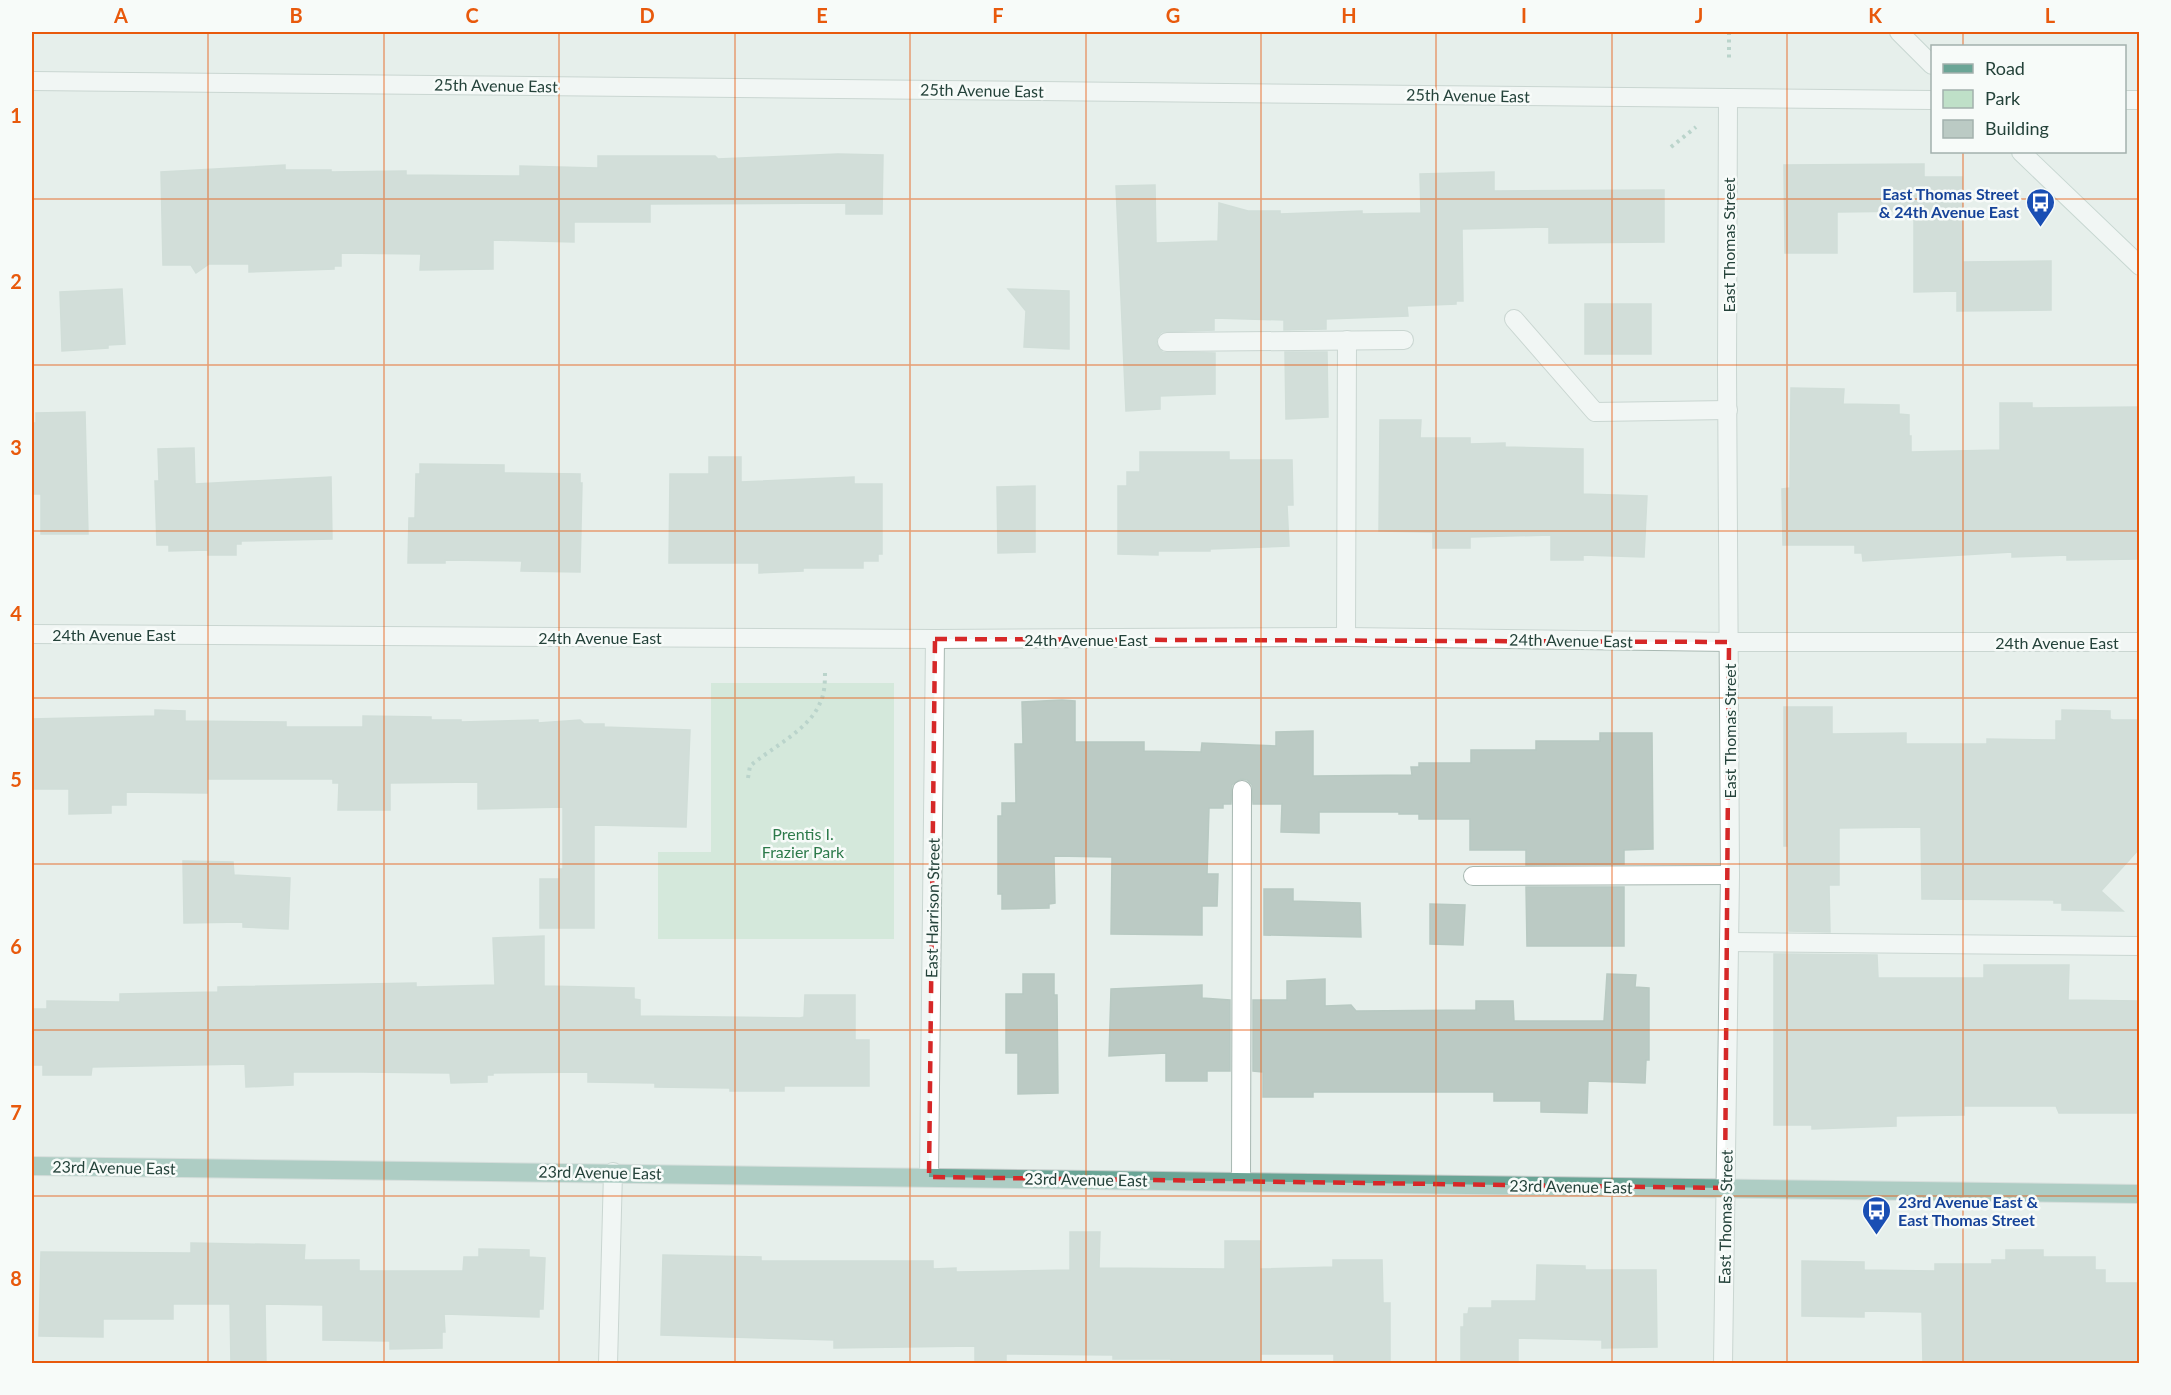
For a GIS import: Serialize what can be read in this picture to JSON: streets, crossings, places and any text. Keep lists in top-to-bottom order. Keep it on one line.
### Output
{"streets":{"main road":["23rd Avenue East"],"street":["25th Avenue East","East Thomas Street","24th Avenue East","East Harrison Street"]},"crossings":[["25th Avenue East","East Thomas Street"],["East Thomas Street","24th Avenue East"],["East Thomas Street","23rd Avenue East"],["24th Avenue East","East Harrison Street"],["East Harrison Street","23rd Avenue East"]],"parks":["Prentis I. Frazier Park"],"places":{"bus stop":["East Thomas Street & 24th Avenue East","23rd Avenue East & East Thomas Street"]},"legend":["Road","Park","Building"],"grid":{"columns":["A","B","C","D","E","F","G","H","I","J","K","L"],"rows":["1","2","3","4","5","6","7","8"]}}
